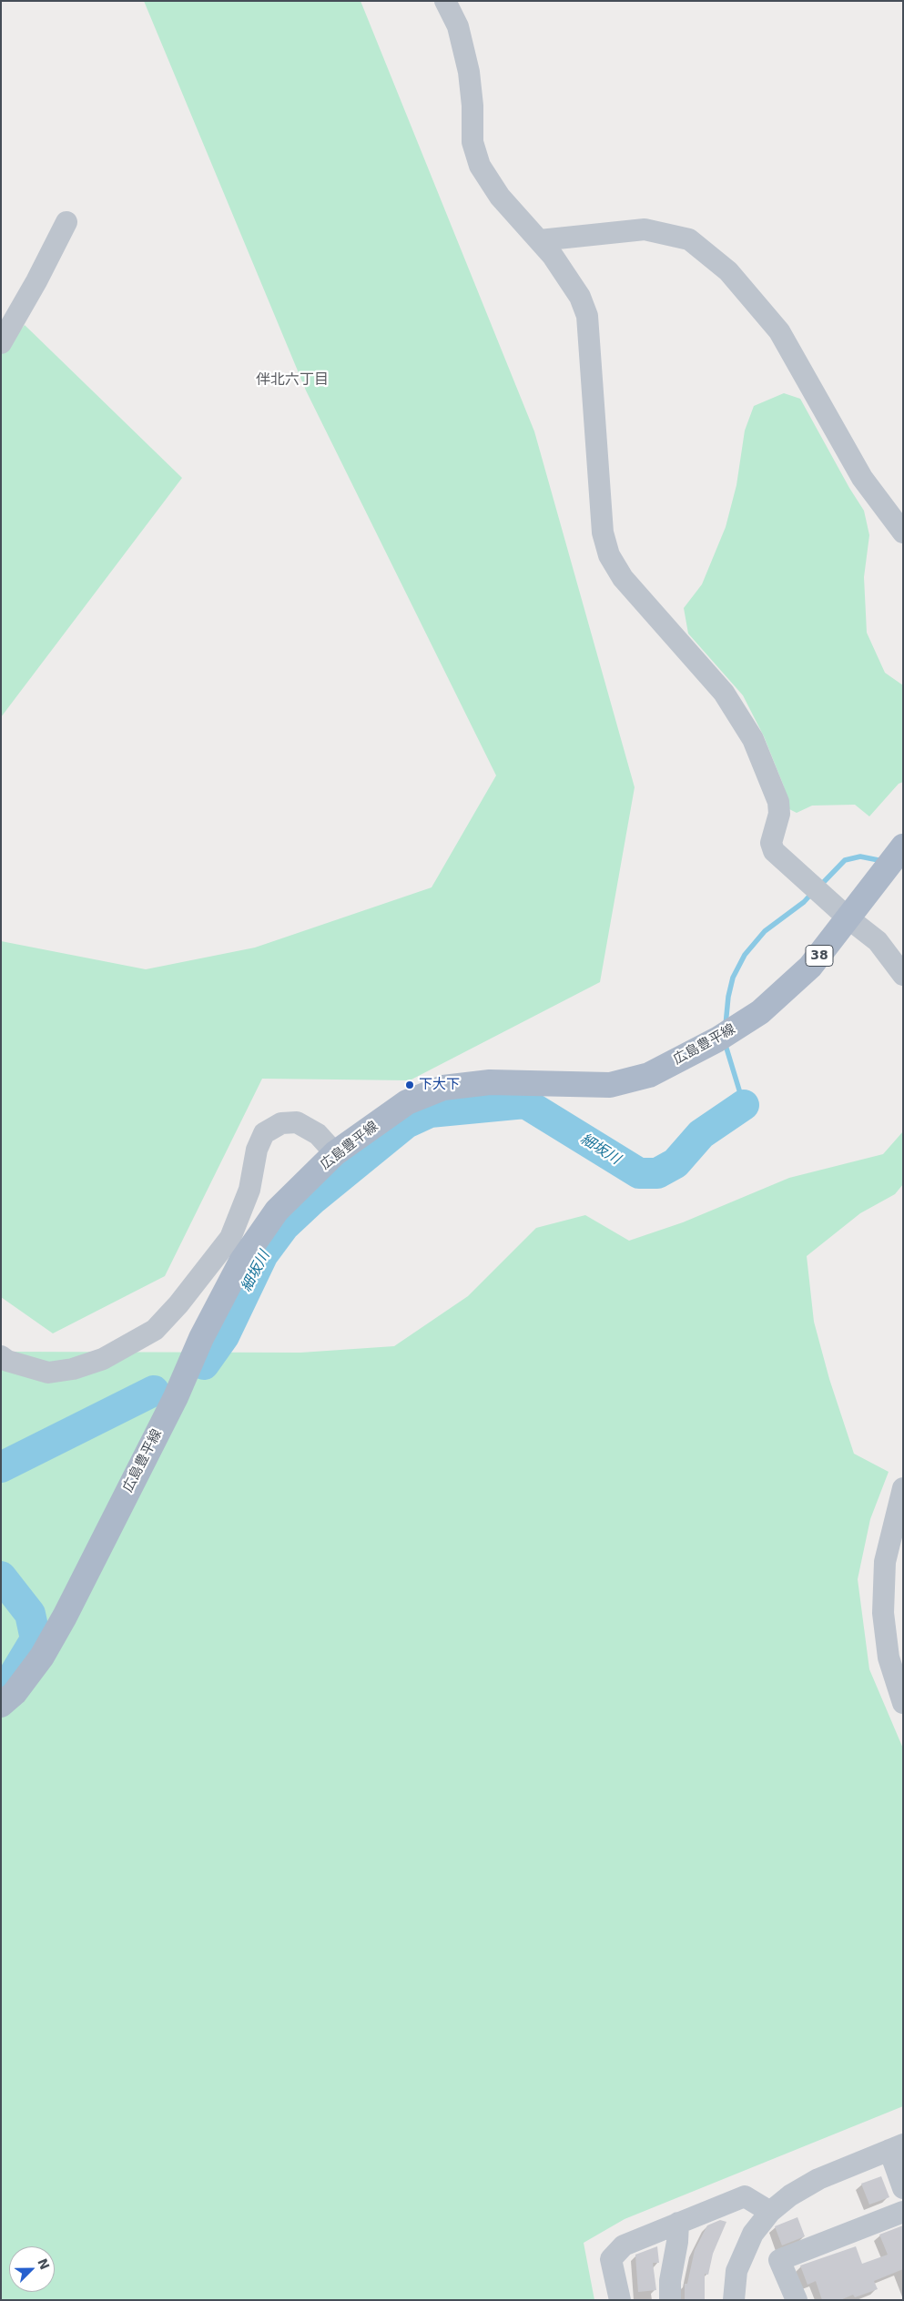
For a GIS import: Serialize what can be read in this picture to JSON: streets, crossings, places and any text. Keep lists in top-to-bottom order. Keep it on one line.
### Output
{"streets":{"main road":["38","広島豊平線"]},"districts":["伴北六丁目"],"water":["細坂川"],"places":["下大下"],"north":"top right"}
